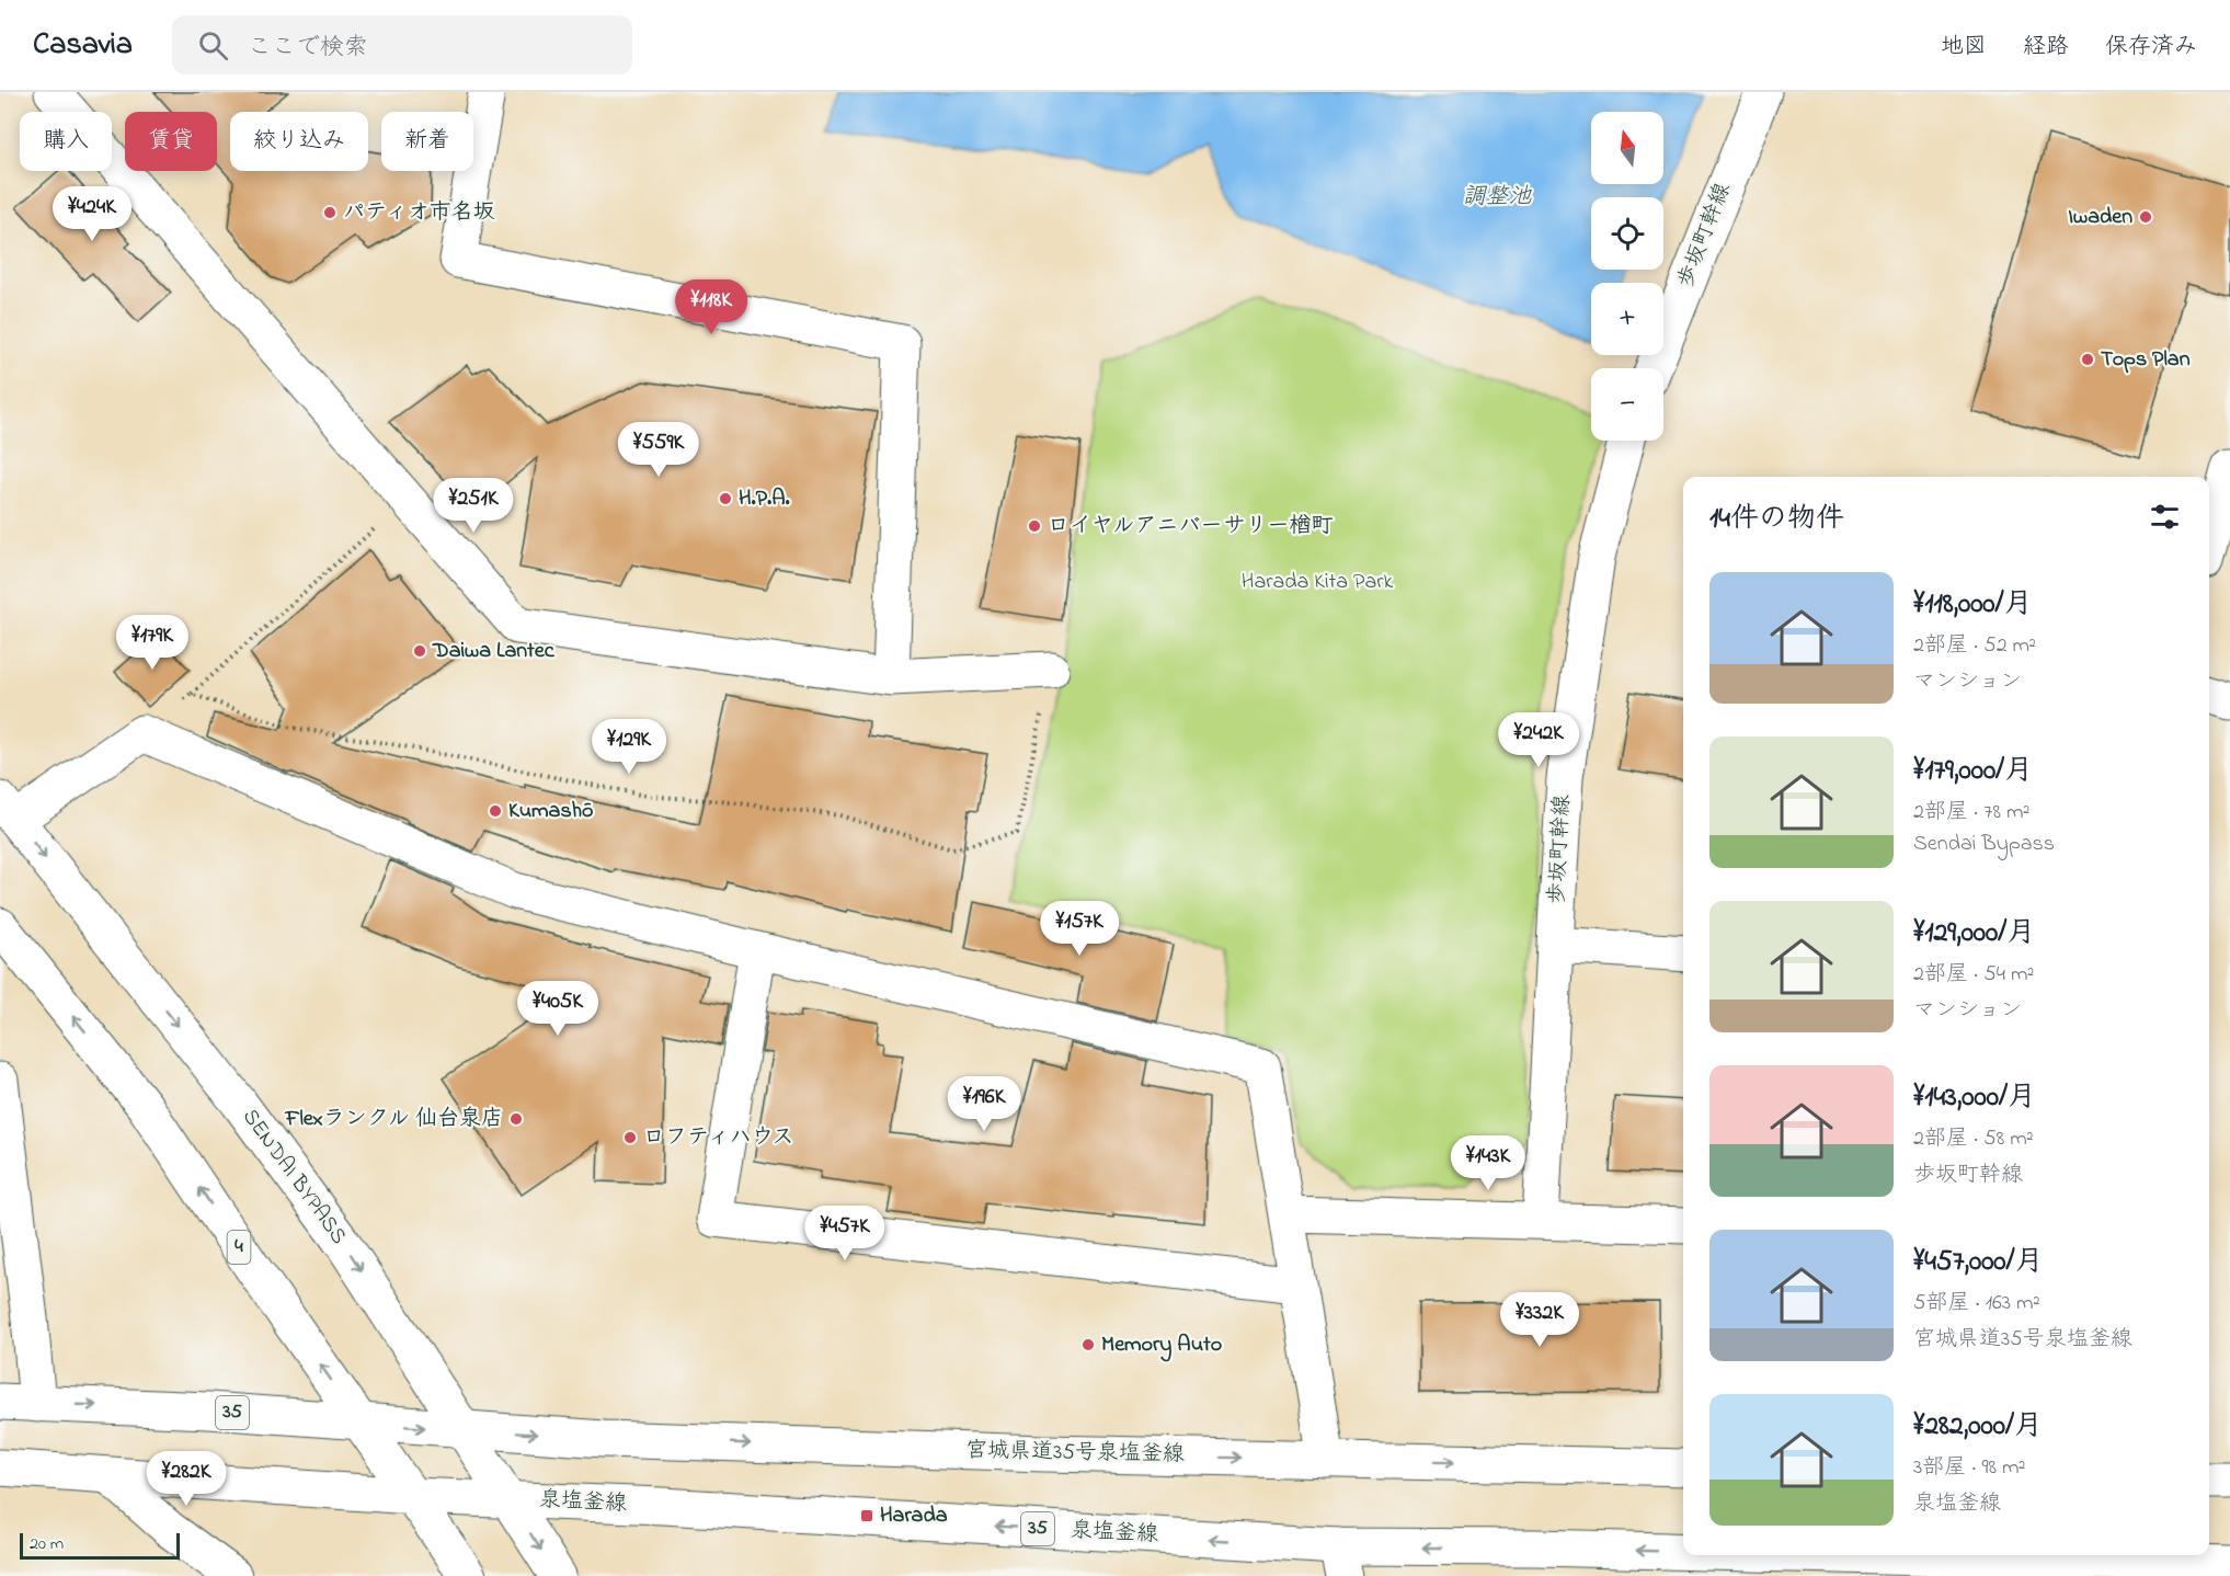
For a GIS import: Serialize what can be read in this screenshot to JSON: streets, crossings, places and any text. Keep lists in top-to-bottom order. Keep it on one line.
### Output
{"streets":{"main road":["歩坂町幹線","SENDAI BYPASS","4","35","宮城県道35号泉塩釜線","泉塩釜線"]},"crossings":[["SENDAI BYPASS","35"],["SENDAI BYPASS","宮城県道35号泉塩釜線"],["SENDAI BYPASS","泉塩釜線"],["4","35"],["4","泉塩釜線"],["35","宮城県道35号泉塩釜線"]],"one_way":["泉塩釜線"],"water":["調整池"],"parks":["Harada Kita Park"],"places":{"other":["パティオ市名坂","Iwaden","Tops Plan","H.P.A.","ロイヤルアニバーサリー楢町","Daiwa Lantec","Kumashō","Flexランクル 仙台泉店","ロフティハウス","Memory Auto"],"transit":["Harada"]},"scale_bar":"20 m","north":"top","page":{"header":"Casavia","search":"ここで検索","nav":["地図","経路","保存済み"],"map_buttons":["+","−"],"chip":["購入","賃貸","絞り込み","新着"],"price":["¥424K","¥118K","¥559K","¥251K","¥179K","¥242K","¥129K","¥157K","¥405K","¥196K","¥143K","¥457K","¥332K","¥282K"],"heading":"14件の物件","list":[{"name":"¥118,000/月","note":"2部屋 · 52 m² · マンション"},{"name":"¥179,000/月","note":"2部屋 · 78 m² · Sendai Bypass"},{"name":"¥129,000/月","note":"2部屋 · 54 m² · マンション"},{"name":"¥143,000/月","note":"2部屋 · 58 m² · 歩坂町幹線"},{"name":"¥457,000/月","note":"5部屋 · 163 m² · 宮城県道35号泉塩釜線"},{"name":"¥282,000/月","note":"3部屋 · 98 m² · 泉塩釜線"}],"scale":"20 m"}}
